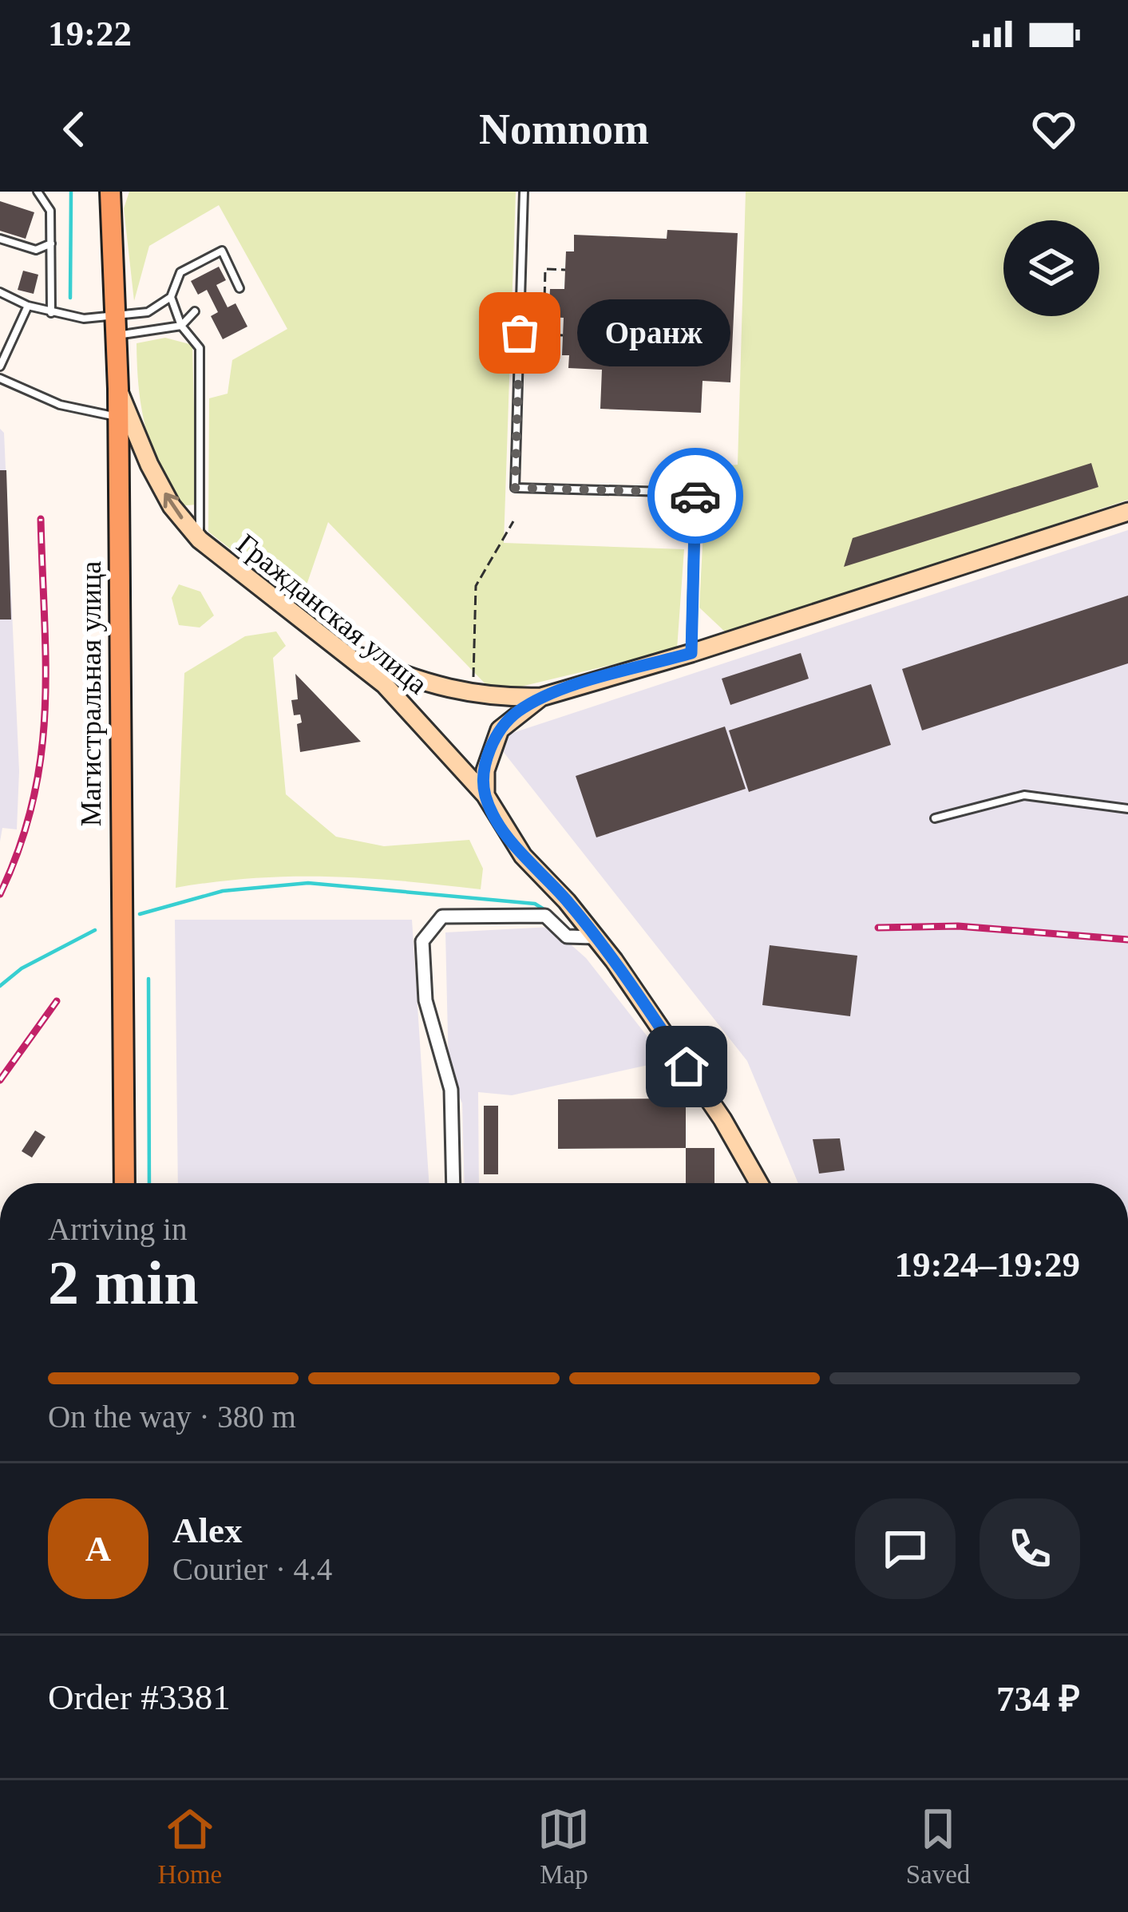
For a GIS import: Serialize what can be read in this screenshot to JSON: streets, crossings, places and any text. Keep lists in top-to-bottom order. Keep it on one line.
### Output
{"streets":{"main road":["Магистральная улица"],"street":["Гражданская улица"]},"crossings":[["Гражданская улица","Магистральная улица"]],"places":["Оранж"],"page":{"status":"19:22","header":"Nomnom","bubble":"Оранж","heading":["2 min","Arriving in","19:24–19:29"],"panel":["Alex","Courier · 4.4","Order #3381","734 ₽"],"bar":"On the way · 380 m","round":"A","tabs":["Home","Map","Saved"]}}
